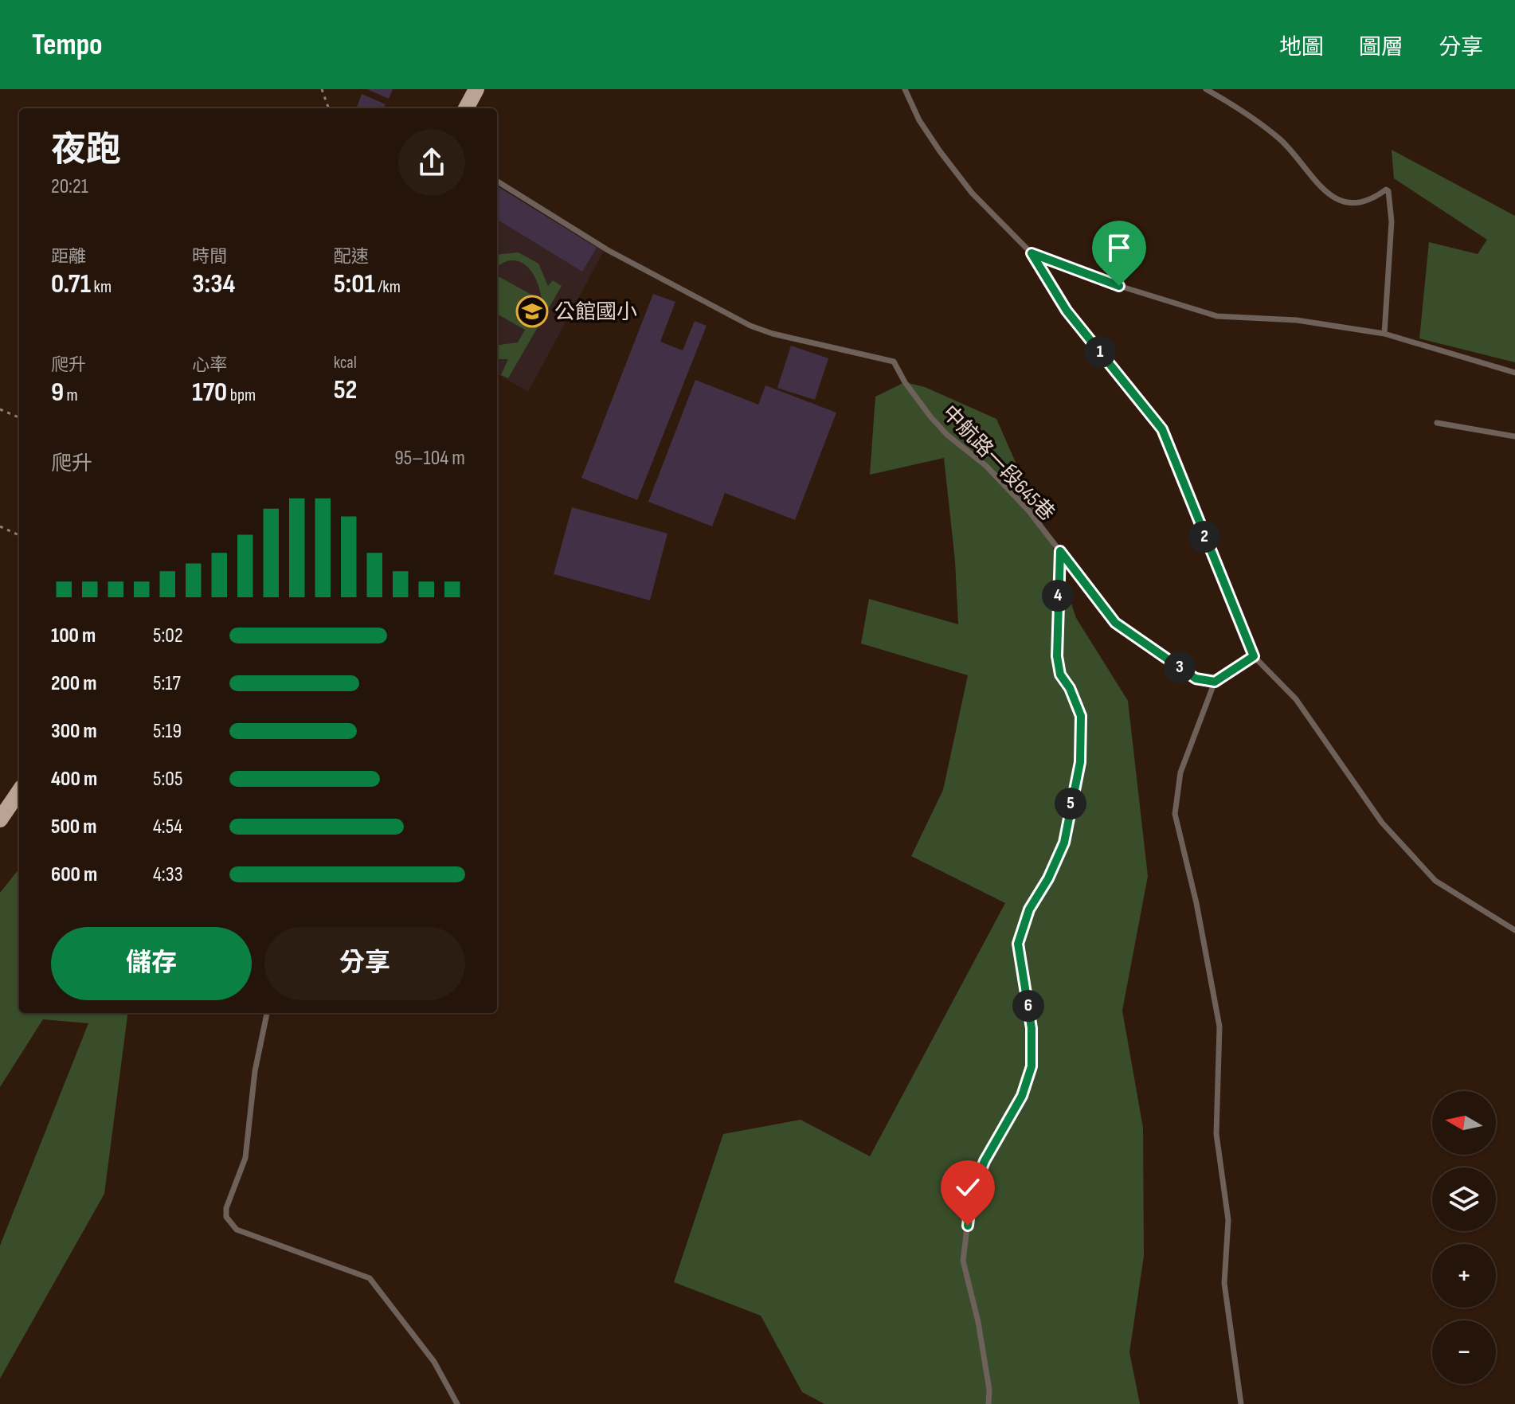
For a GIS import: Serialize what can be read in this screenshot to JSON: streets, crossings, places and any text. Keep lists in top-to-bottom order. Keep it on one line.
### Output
{"streets":{"lane":["中航路一段645巷"]},"places":{"school or university":["公館國小"]},"north":"left","page":{"header":"Tempo","nav":["地圖","圖層","分享"],"heading":["夜跑","20:21"],"stats":[["距離","0.71 km"],["時間","3:34"],["配速","5:01 /km"],["爬升","9 m"],["心率","170 bpm"],["kcal","52"]],"pins":["1","2","4","3","5","6"],"chart":["爬升","95–104 m"],"list":[{"name":"100 m","note":"5:02"},{"name":"200 m","note":"5:17"},{"name":"300 m","note":"5:19"},{"name":"400 m","note":"5:05"},{"name":"500 m","note":"4:54"},{"name":"600 m","note":"4:33"}],"buttons":["儲存","分享"],"map_buttons":["+","−"]}}
